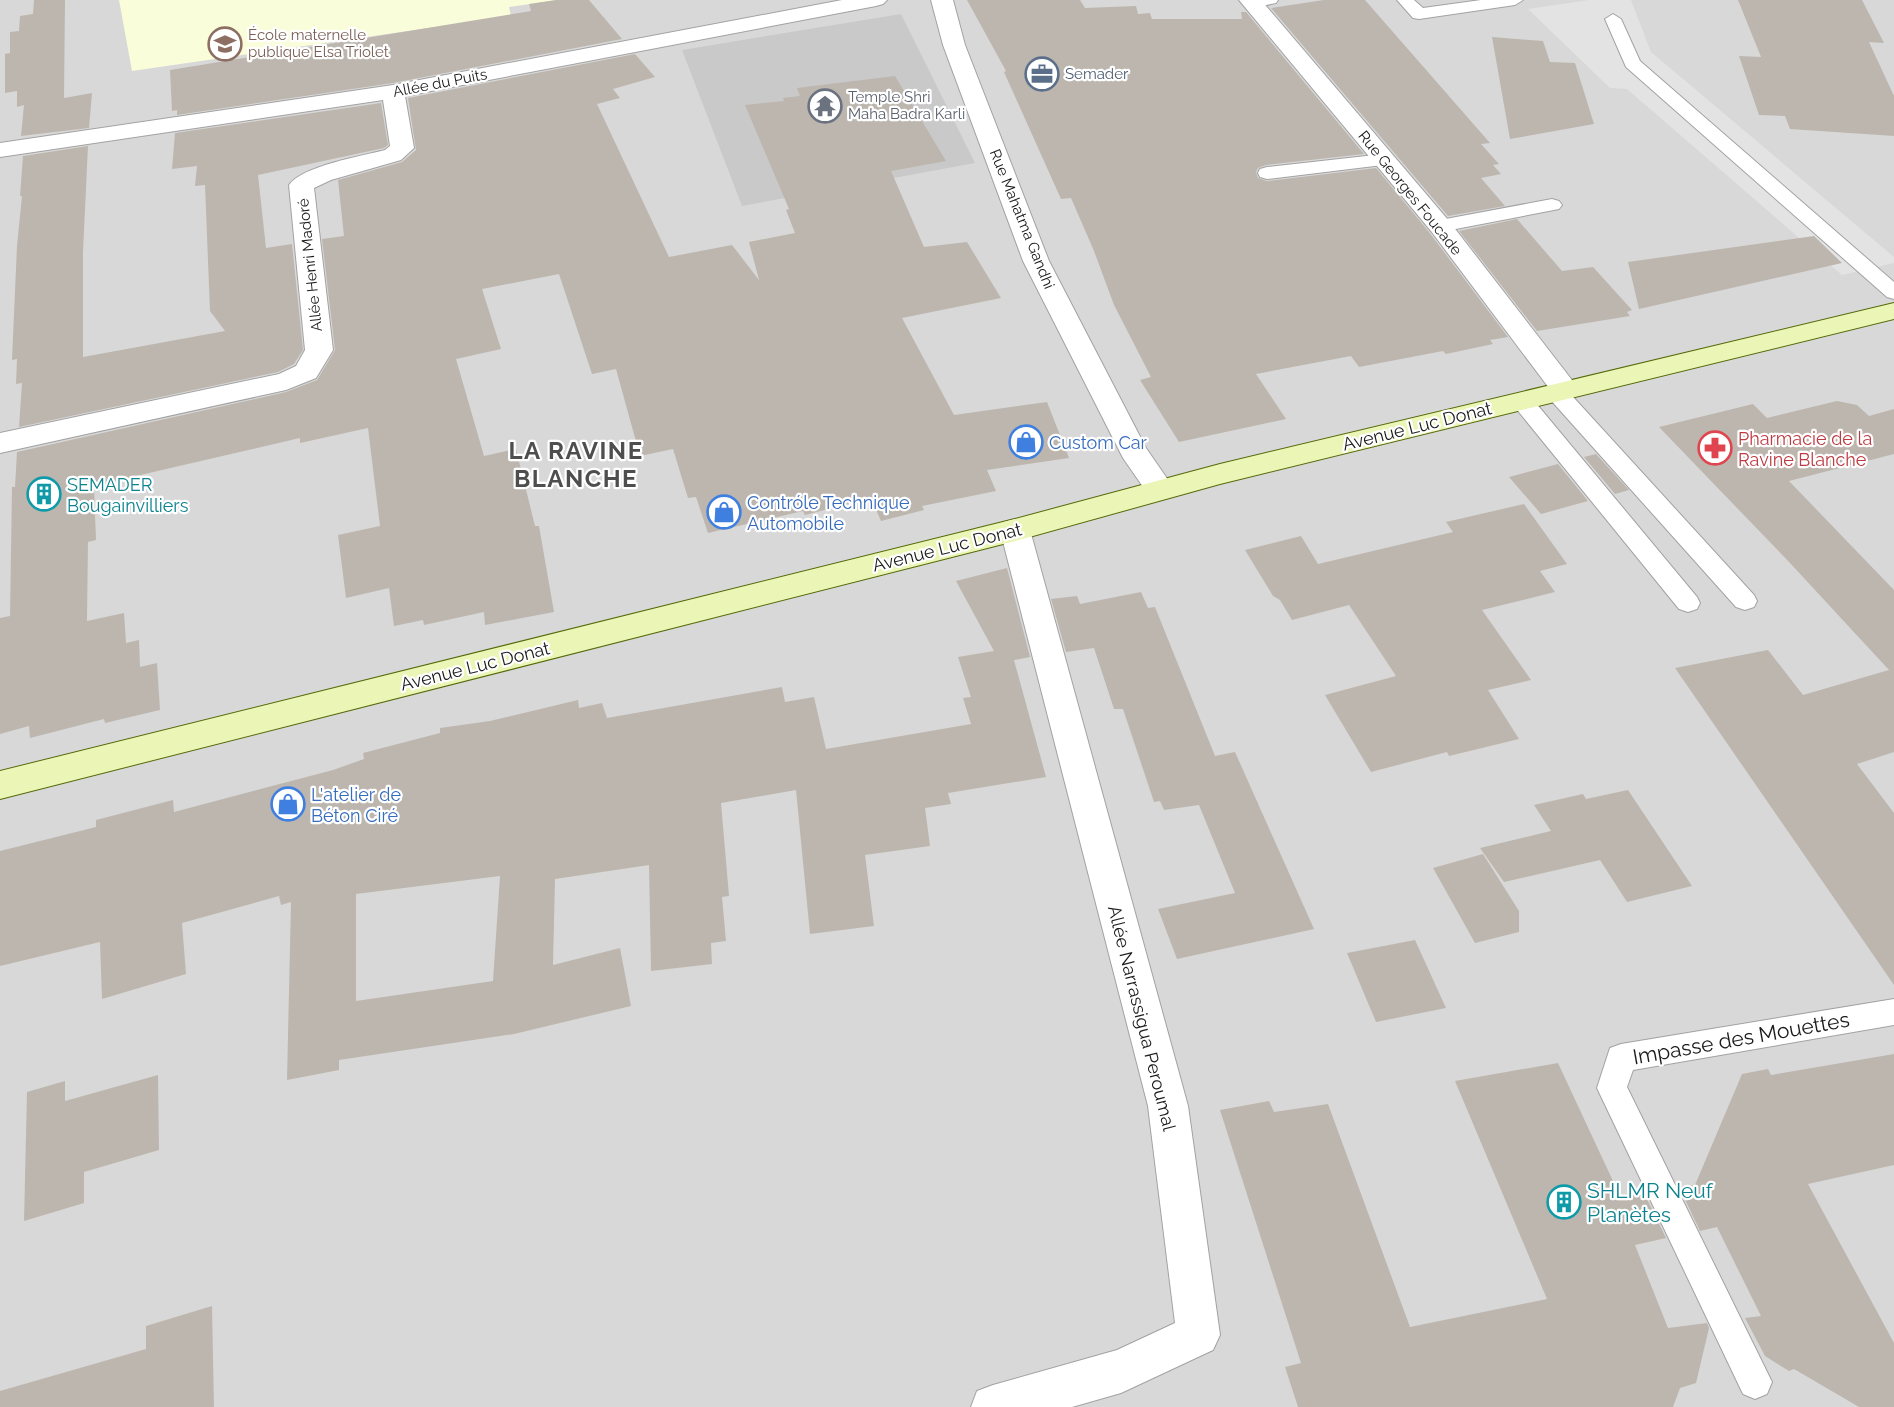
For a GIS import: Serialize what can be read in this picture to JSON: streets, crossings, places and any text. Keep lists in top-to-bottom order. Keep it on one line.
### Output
{"streets":{"main road":["Avenue Luc Donat"],"street":["Allée du Puits","Rue Georges Foucade","Rue Mahatma Gandhi","Allée Henri Madoré","Allée Narrassigua Peroumal"],"lane":["Impasse des Mouettes"]},"crossings":[["Allée du Puits","Allée Henri Madoré"],["Rue Georges Foucade","Avenue Luc Donat"],["Rue Mahatma Gandhi","Avenue Luc Donat"],["Avenue Luc Donat","Allée Narrassigua Peroumal"]],"districts":["LA RAVINE BLANCHE"],"places":{"school or university":["École maternelle publique Elsa Triolet"],"office":["Semader"],"temple":["Temple Shri Maha Badra Karli"],"shop":["Custom Car","Contróle Technique Automobile","L'atelier de Béton Ciré"],"pharmacy":["Pharmacie de la Ravine Blanche"],"building":["SEMADER Bougainvilliers","SHLMR Neuf Planètes"]}}
